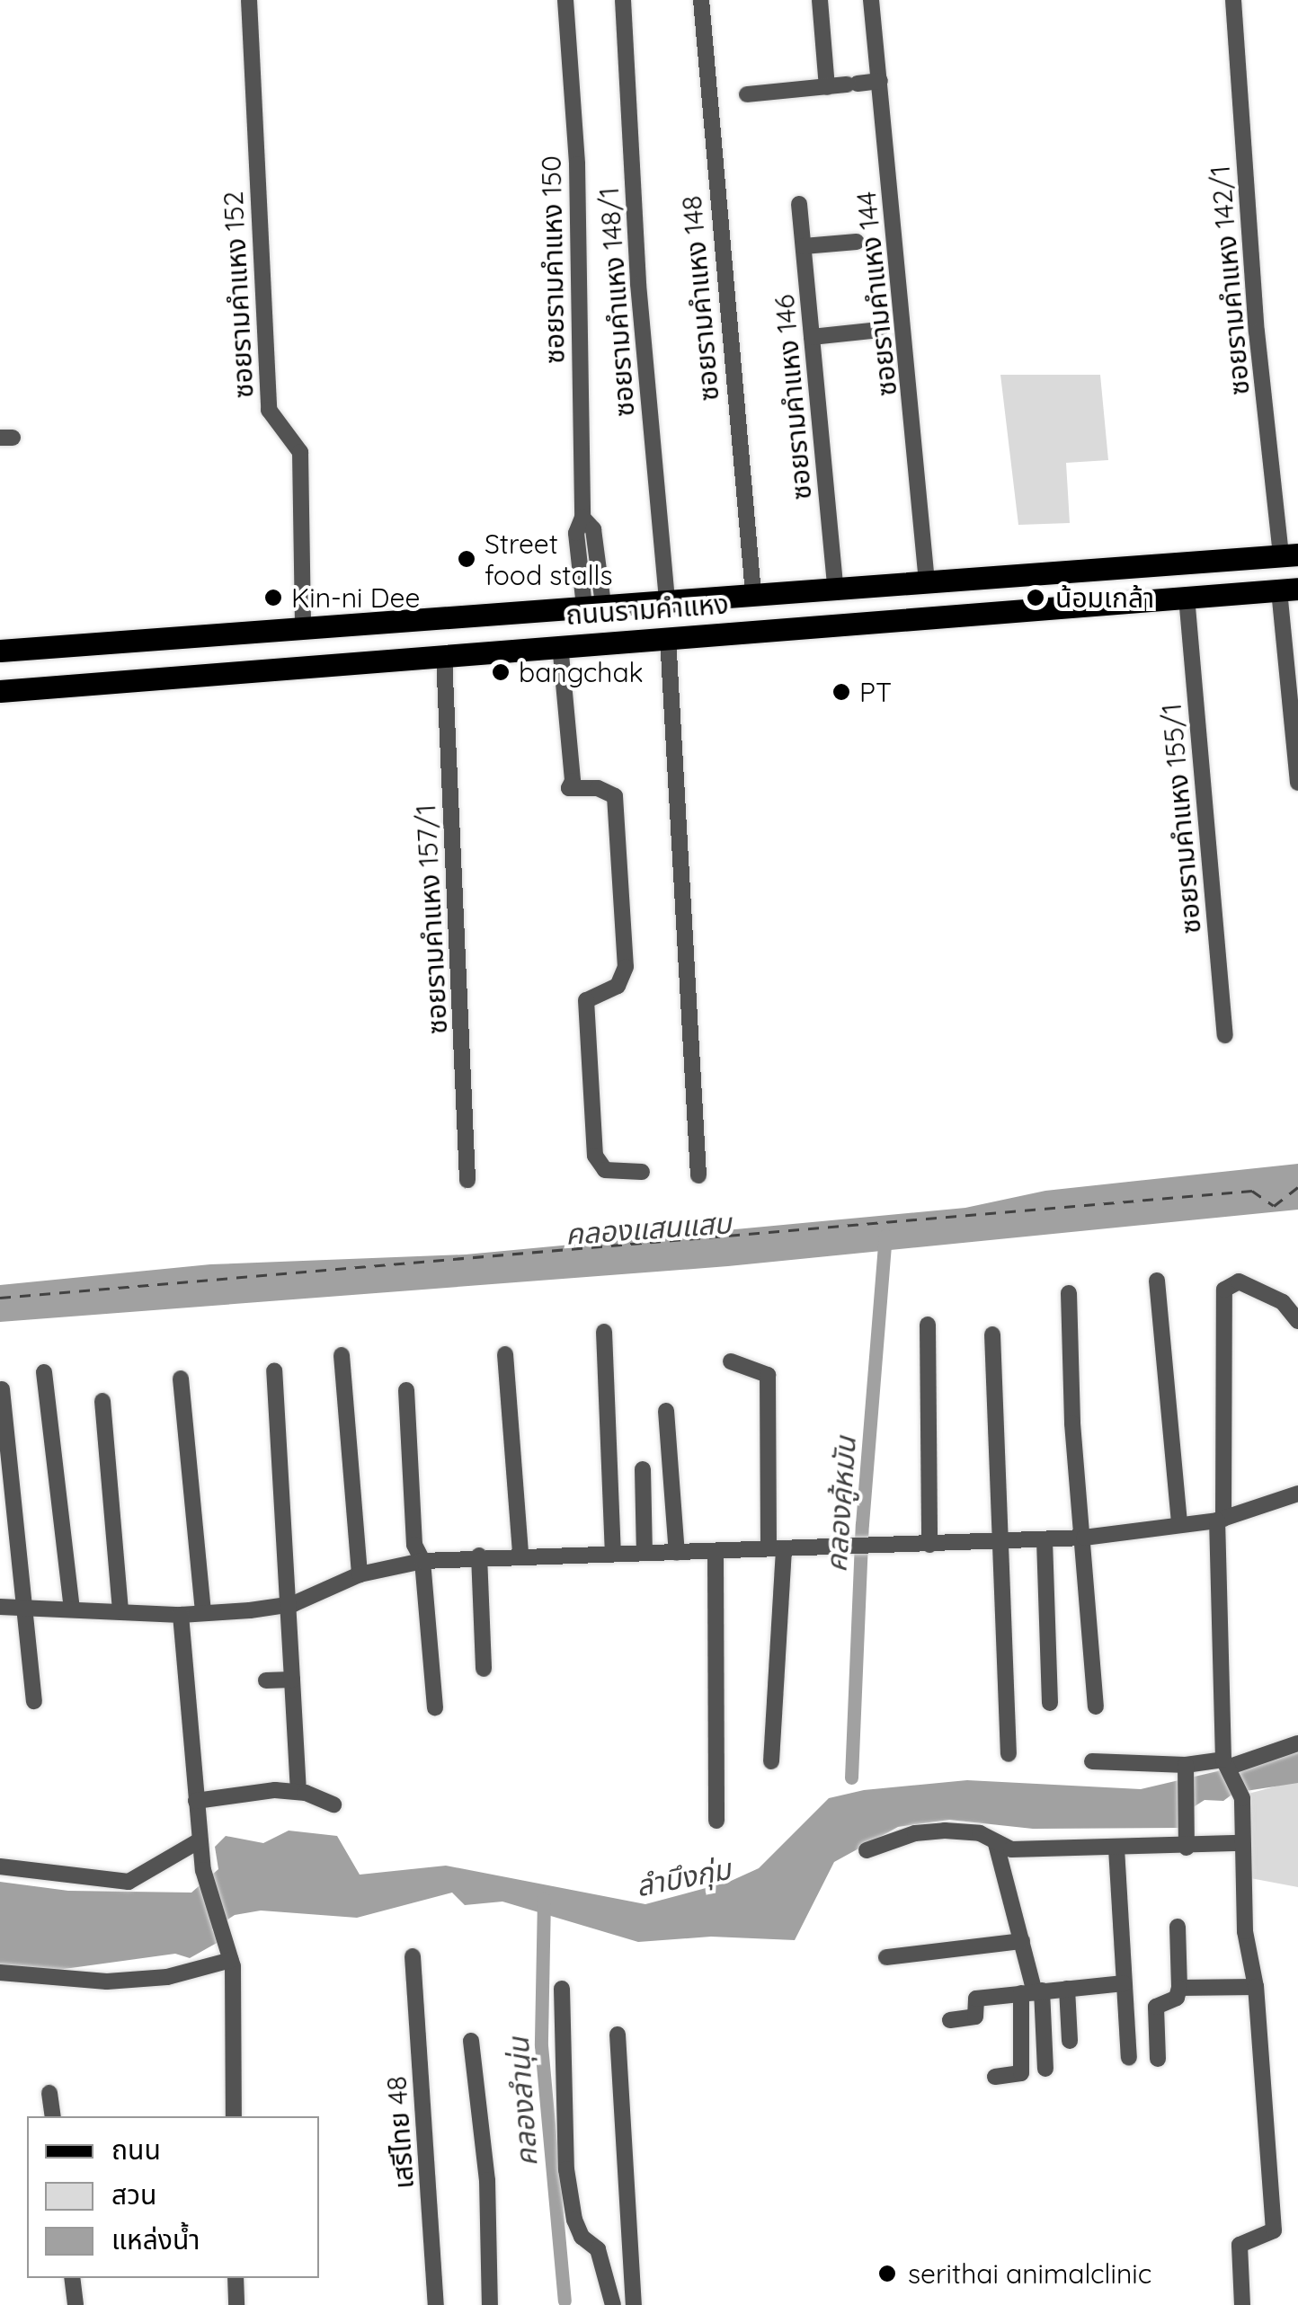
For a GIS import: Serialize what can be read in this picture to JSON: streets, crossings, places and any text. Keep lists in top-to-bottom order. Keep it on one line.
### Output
{"streets":{"main road":["ถนนรามคำแหง"],"street":["ซอยรามคำแหง 150","ซอยรามคำแหง 142/1","ซอยรามคำแหง 144","ซอยรามคำแหง 152","ซอยรามคำแหง 148","ซอยรามคำแหง 148/1","ซอยรามคำแหง 146","ซอยรามคำแหง 155/1","ซอยรามคำแหง 157/1","เสรีไทย 48"]},"crossings":[["ซอยรามคำแหง 150","ถนนรามคำแหง"],["ซอยรามคำแหง 142/1","ถนนรามคำแหง"],["ซอยรามคำแหง 144","ถนนรามคำแหง"],["ซอยรามคำแหง 152","ถนนรามคำแหง"],["ซอยรามคำแหง 148","ถนนรามคำแหง"],["ซอยรามคำแหง 148/1","ถนนรามคำแหง"],["ซอยรามคำแหง 146","ถนนรามคำแหง"],["ถนนรามคำแหง","ซอยรามคำแหง 155/1"],["ถนนรามคำแหง","ซอยรามคำแหง 157/1"]],"water":["คลองแสนแสบ","คลองคู้หมัน","ลำบึงกุ่ม","คลองลำนุ่น"],"places":["Street food stalls","Kin-ni Dee","น้อมเกล้า","bangchak","PT","serithai animalclinic"],"legend":["ถนน","สวน","แหล่งน้ำ"]}
